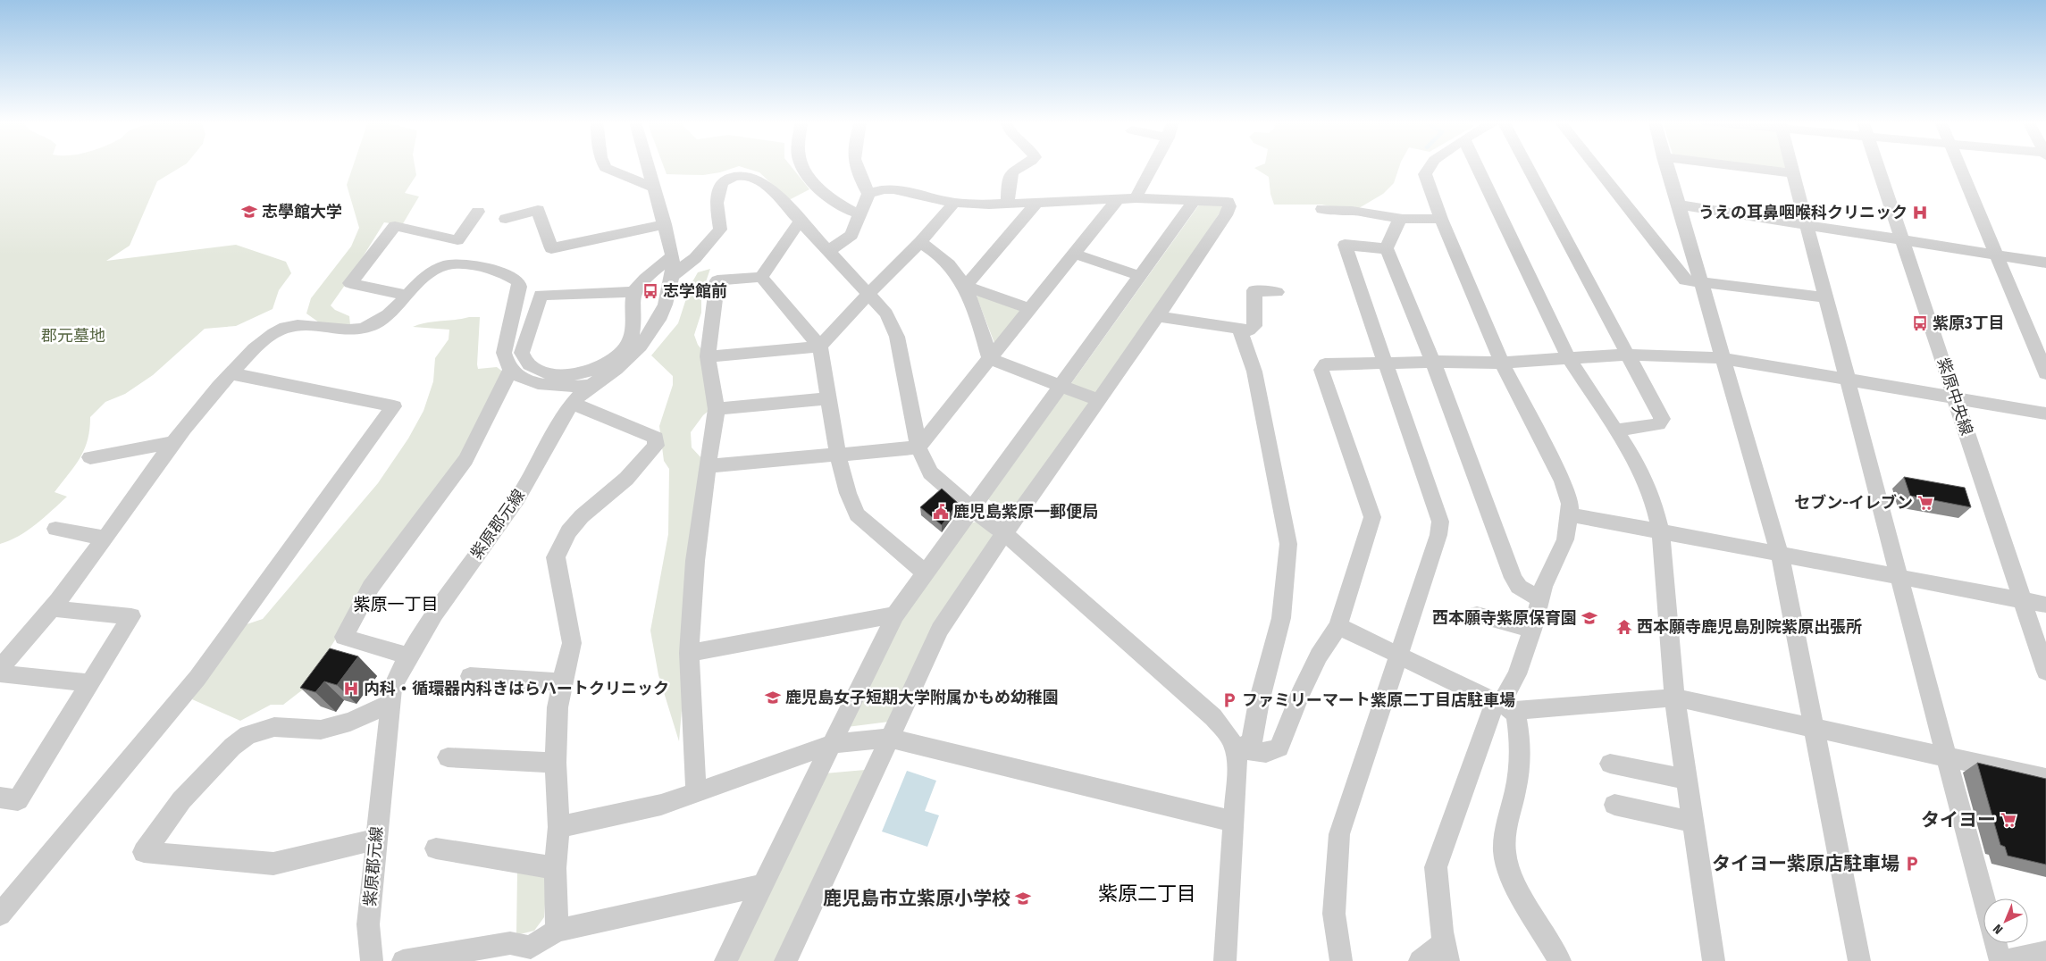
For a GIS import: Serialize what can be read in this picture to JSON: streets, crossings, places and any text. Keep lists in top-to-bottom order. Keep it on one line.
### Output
{"streets":{"street":["紫原中央線","紫原郡元線"]},"districts":["紫原一丁目","紫原二丁目"],"parks":["郡元墓地"],"places":{"school or university":["志學館大学","西本願寺紫原保育園","鹿児島女子短期大学附属かもめ幼稚園","鹿児島市立紫原小学校"],"hospital":["うえの耳鼻咽喉科クリニック","内科・循環器内科きはらハートクリニック"],"bus stop":["志学館前","紫原3丁目"],"supermarket":["セブン-イレブン","タイヨー"],"public building":["鹿児島紫原一郵便局"],"temple":["西本願寺鹿児島別院紫原出張所"],"parking":["ファミリーマート紫原二丁目店駐車場","タイヨー紫原店駐車場"]},"north":"bottom left"}
